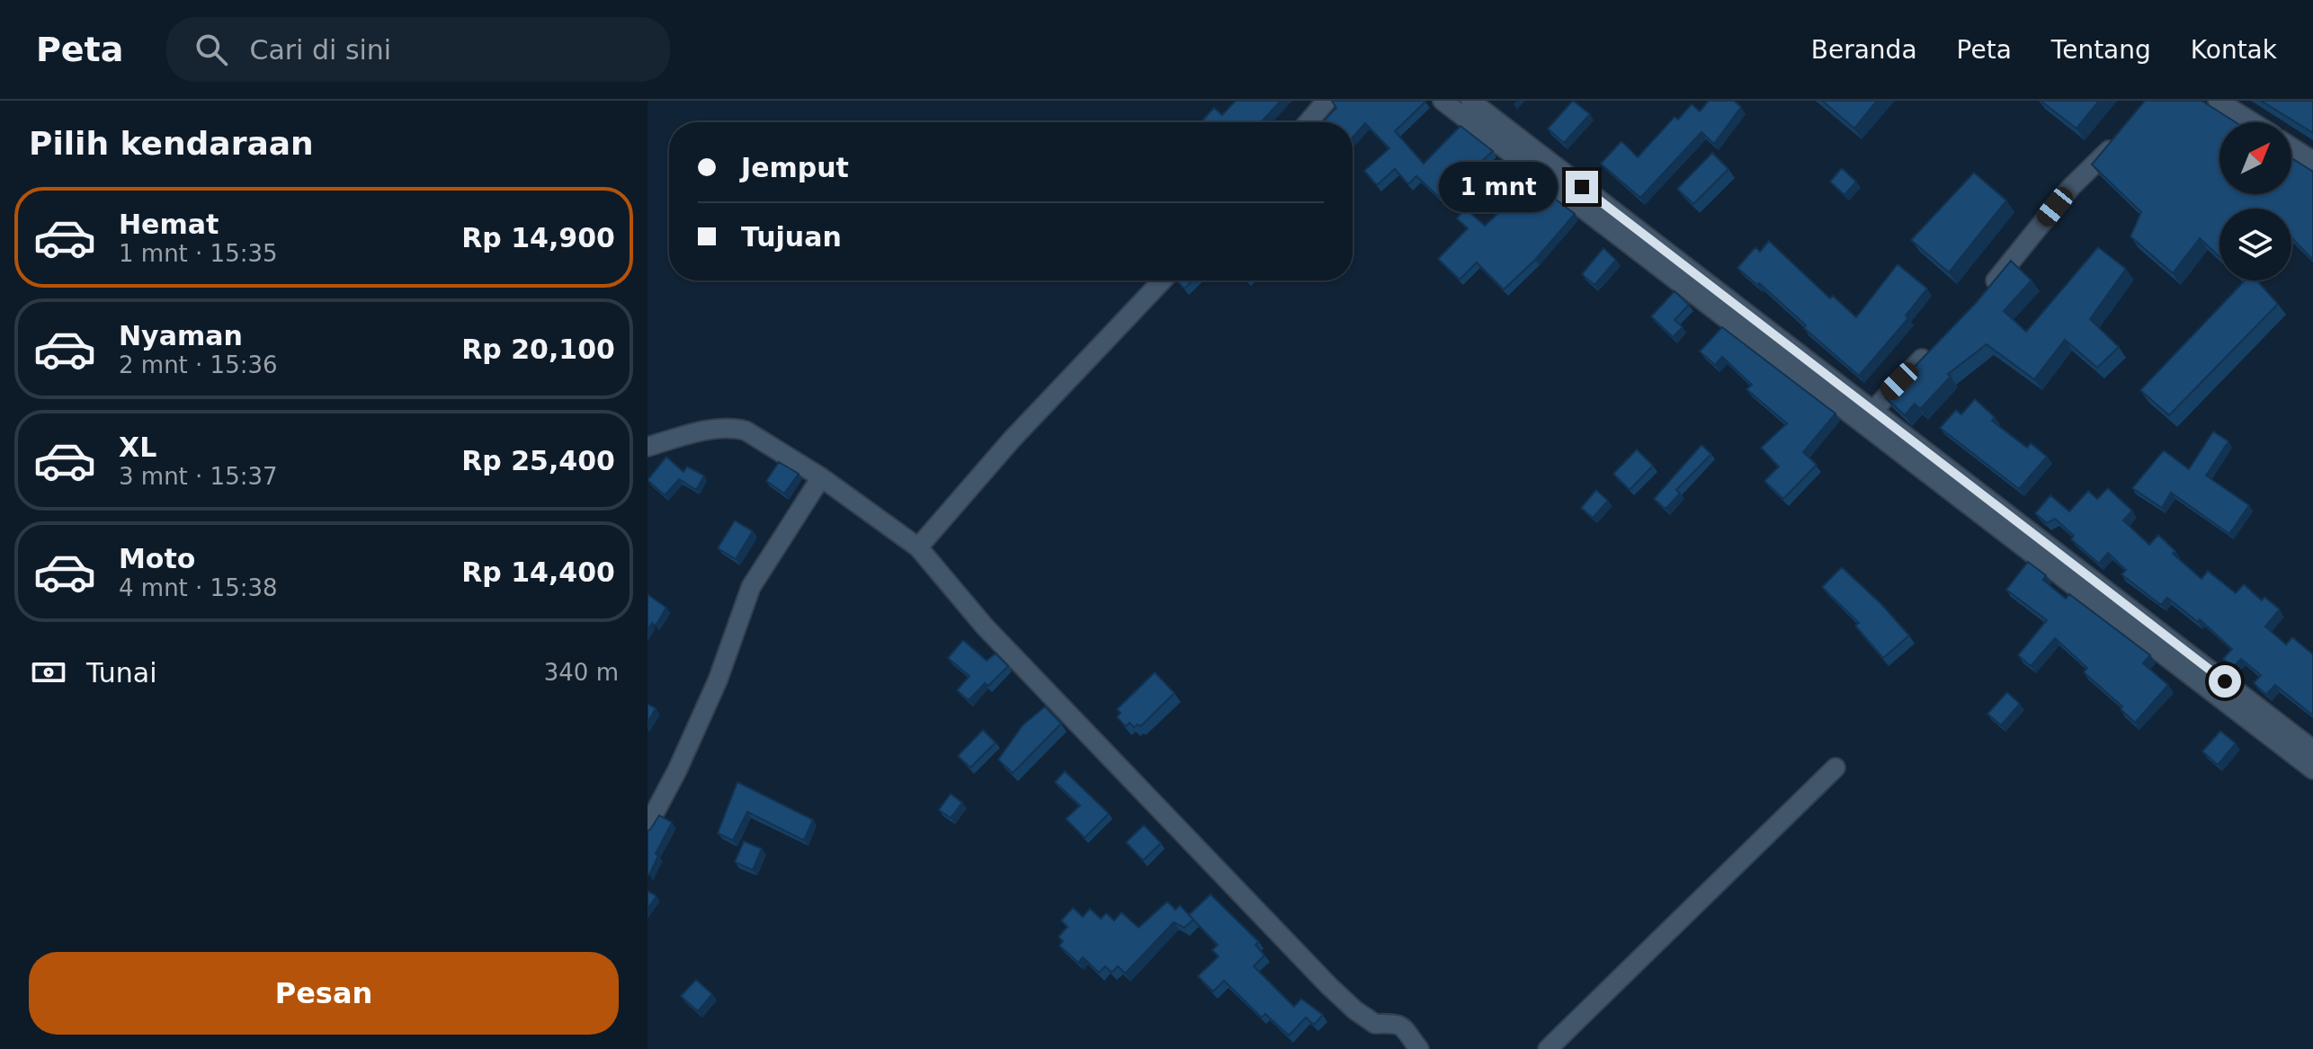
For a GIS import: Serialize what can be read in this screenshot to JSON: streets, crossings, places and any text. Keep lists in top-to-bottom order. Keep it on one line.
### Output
{"north":"top right","page":{"header":"Peta","search":"Cari di sini","nav":["Beranda","Peta","Tentang","Kontak"],"heading":"Pilih kendaraan","banner":["Jemput","Tujuan"],"bubble":"1 mnt","list":[{"name":"Hemat","note":"1 mnt · 15:35","value":"Rp 14,900"},{"name":"Nyaman","note":"2 mnt · 15:36","value":"Rp 20,100"},{"name":"XL","note":"3 mnt · 15:37","value":"Rp 25,400"},{"name":"Moto","note":"4 mnt · 15:38","value":"Rp 14,400"}],"pay":["Tunai","340 m"],"buttons":"Pesan"}}
